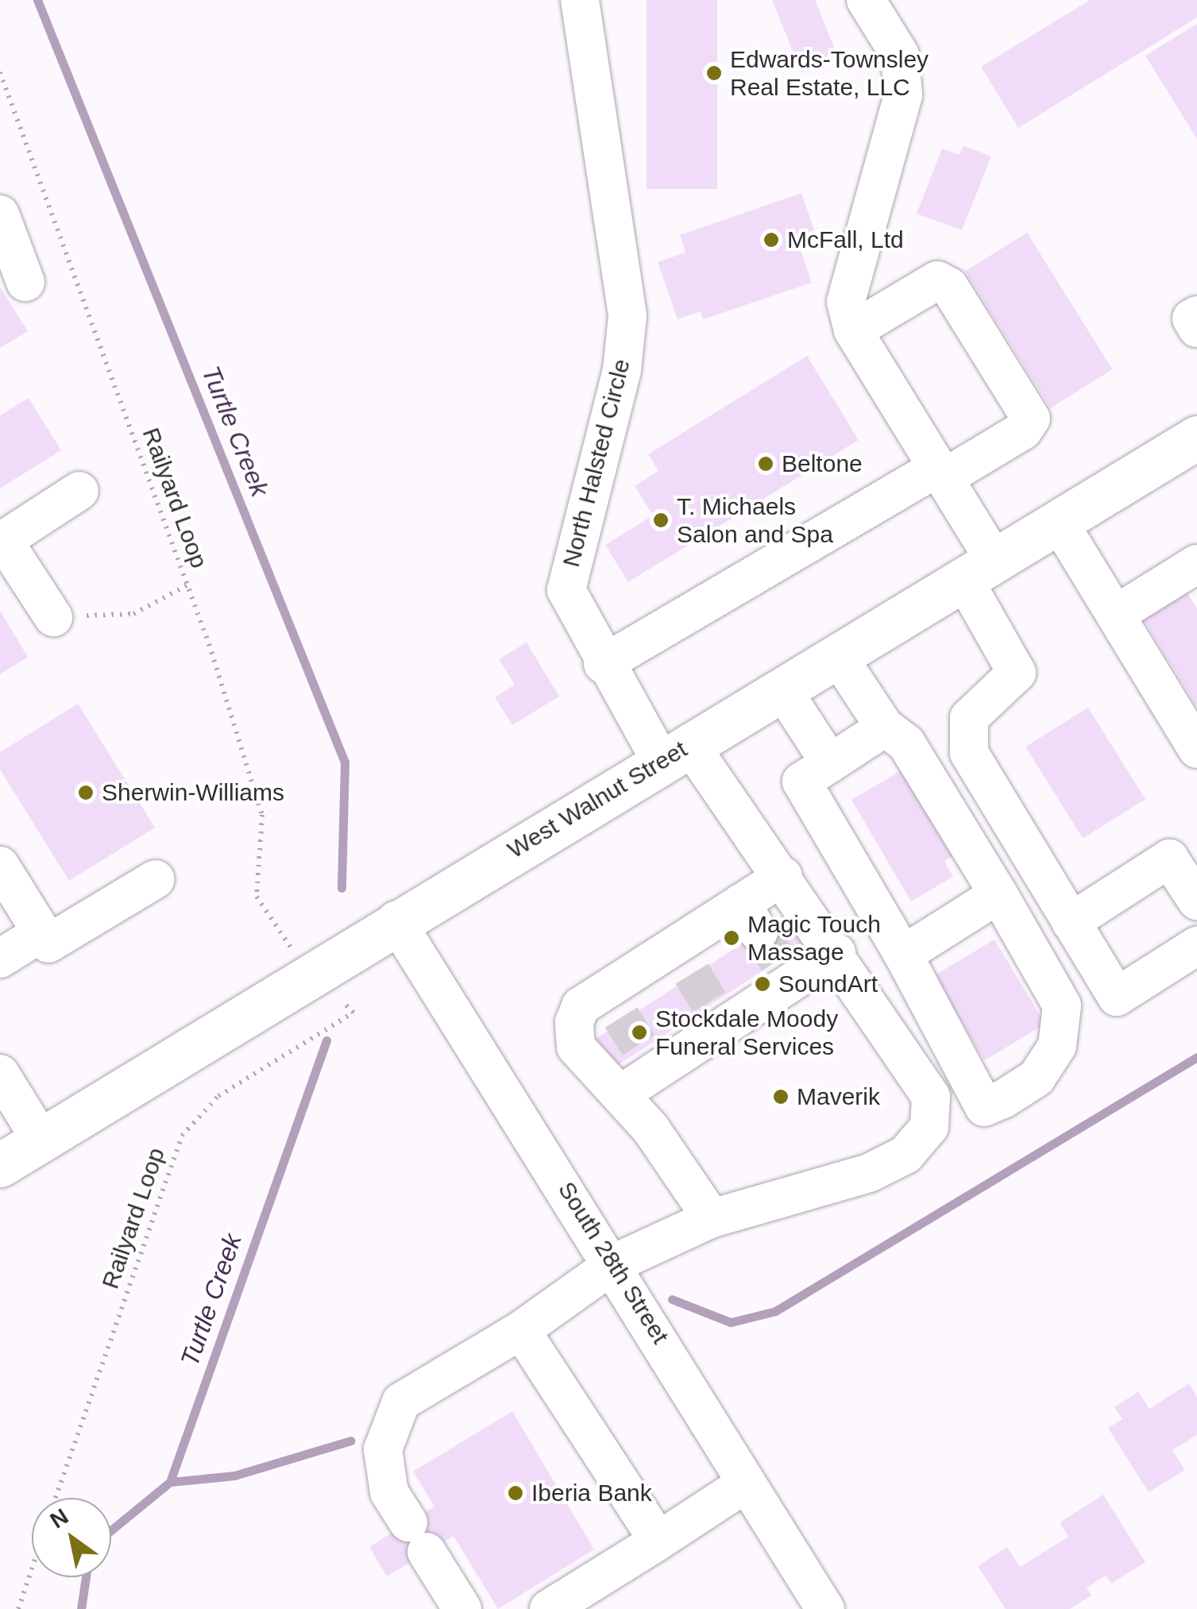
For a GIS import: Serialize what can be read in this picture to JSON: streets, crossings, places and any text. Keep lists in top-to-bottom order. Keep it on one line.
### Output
{"streets":{"main road":["West Walnut Street"],"street":["North Halsted Circle","South 28th Street"],"path":["Railyard Loop"]},"crossings":[["North Halsted Circle","West Walnut Street"],["North Halsted Circle","South 28th Street"],["West Walnut Street","South 28th Street"]],"water":["Turtle Creek"],"places":["Edwards-Townsley Real Estate, LLC","McFall, Ltd","Beltone","T. Michaels Salon and Spa","Sherwin-Williams","Magic Touch Massage","SoundArt","Stockdale Moody Funeral Services","Maverik","Iberia Bank"],"north":"top left"}
